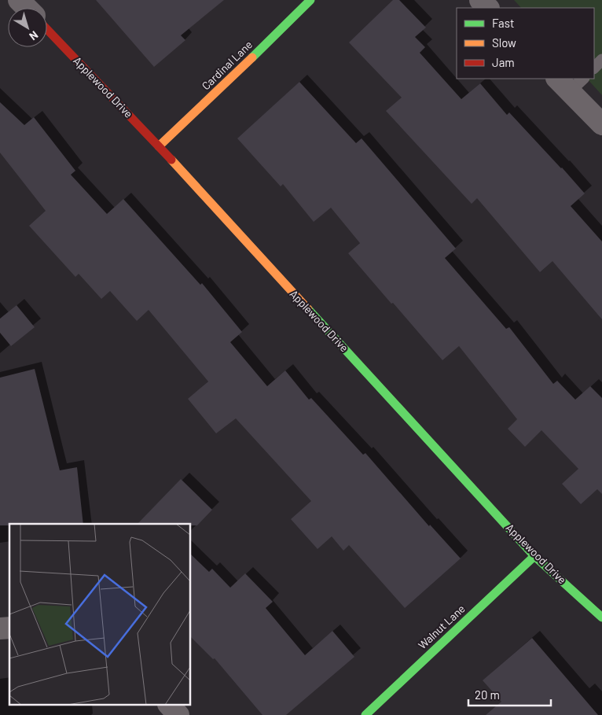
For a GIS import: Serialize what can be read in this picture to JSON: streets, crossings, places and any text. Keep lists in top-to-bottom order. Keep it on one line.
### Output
{"streets":{"street":["Cardinal Lane","Applewood Drive","Walnut Lane"]},"crossings":[["Cardinal Lane","Applewood Drive"],["Applewood Drive","Walnut Lane"]],"legend":["Fast","Slow","Jam"],"scale_bar":"20 m","north":"bottom right"}
